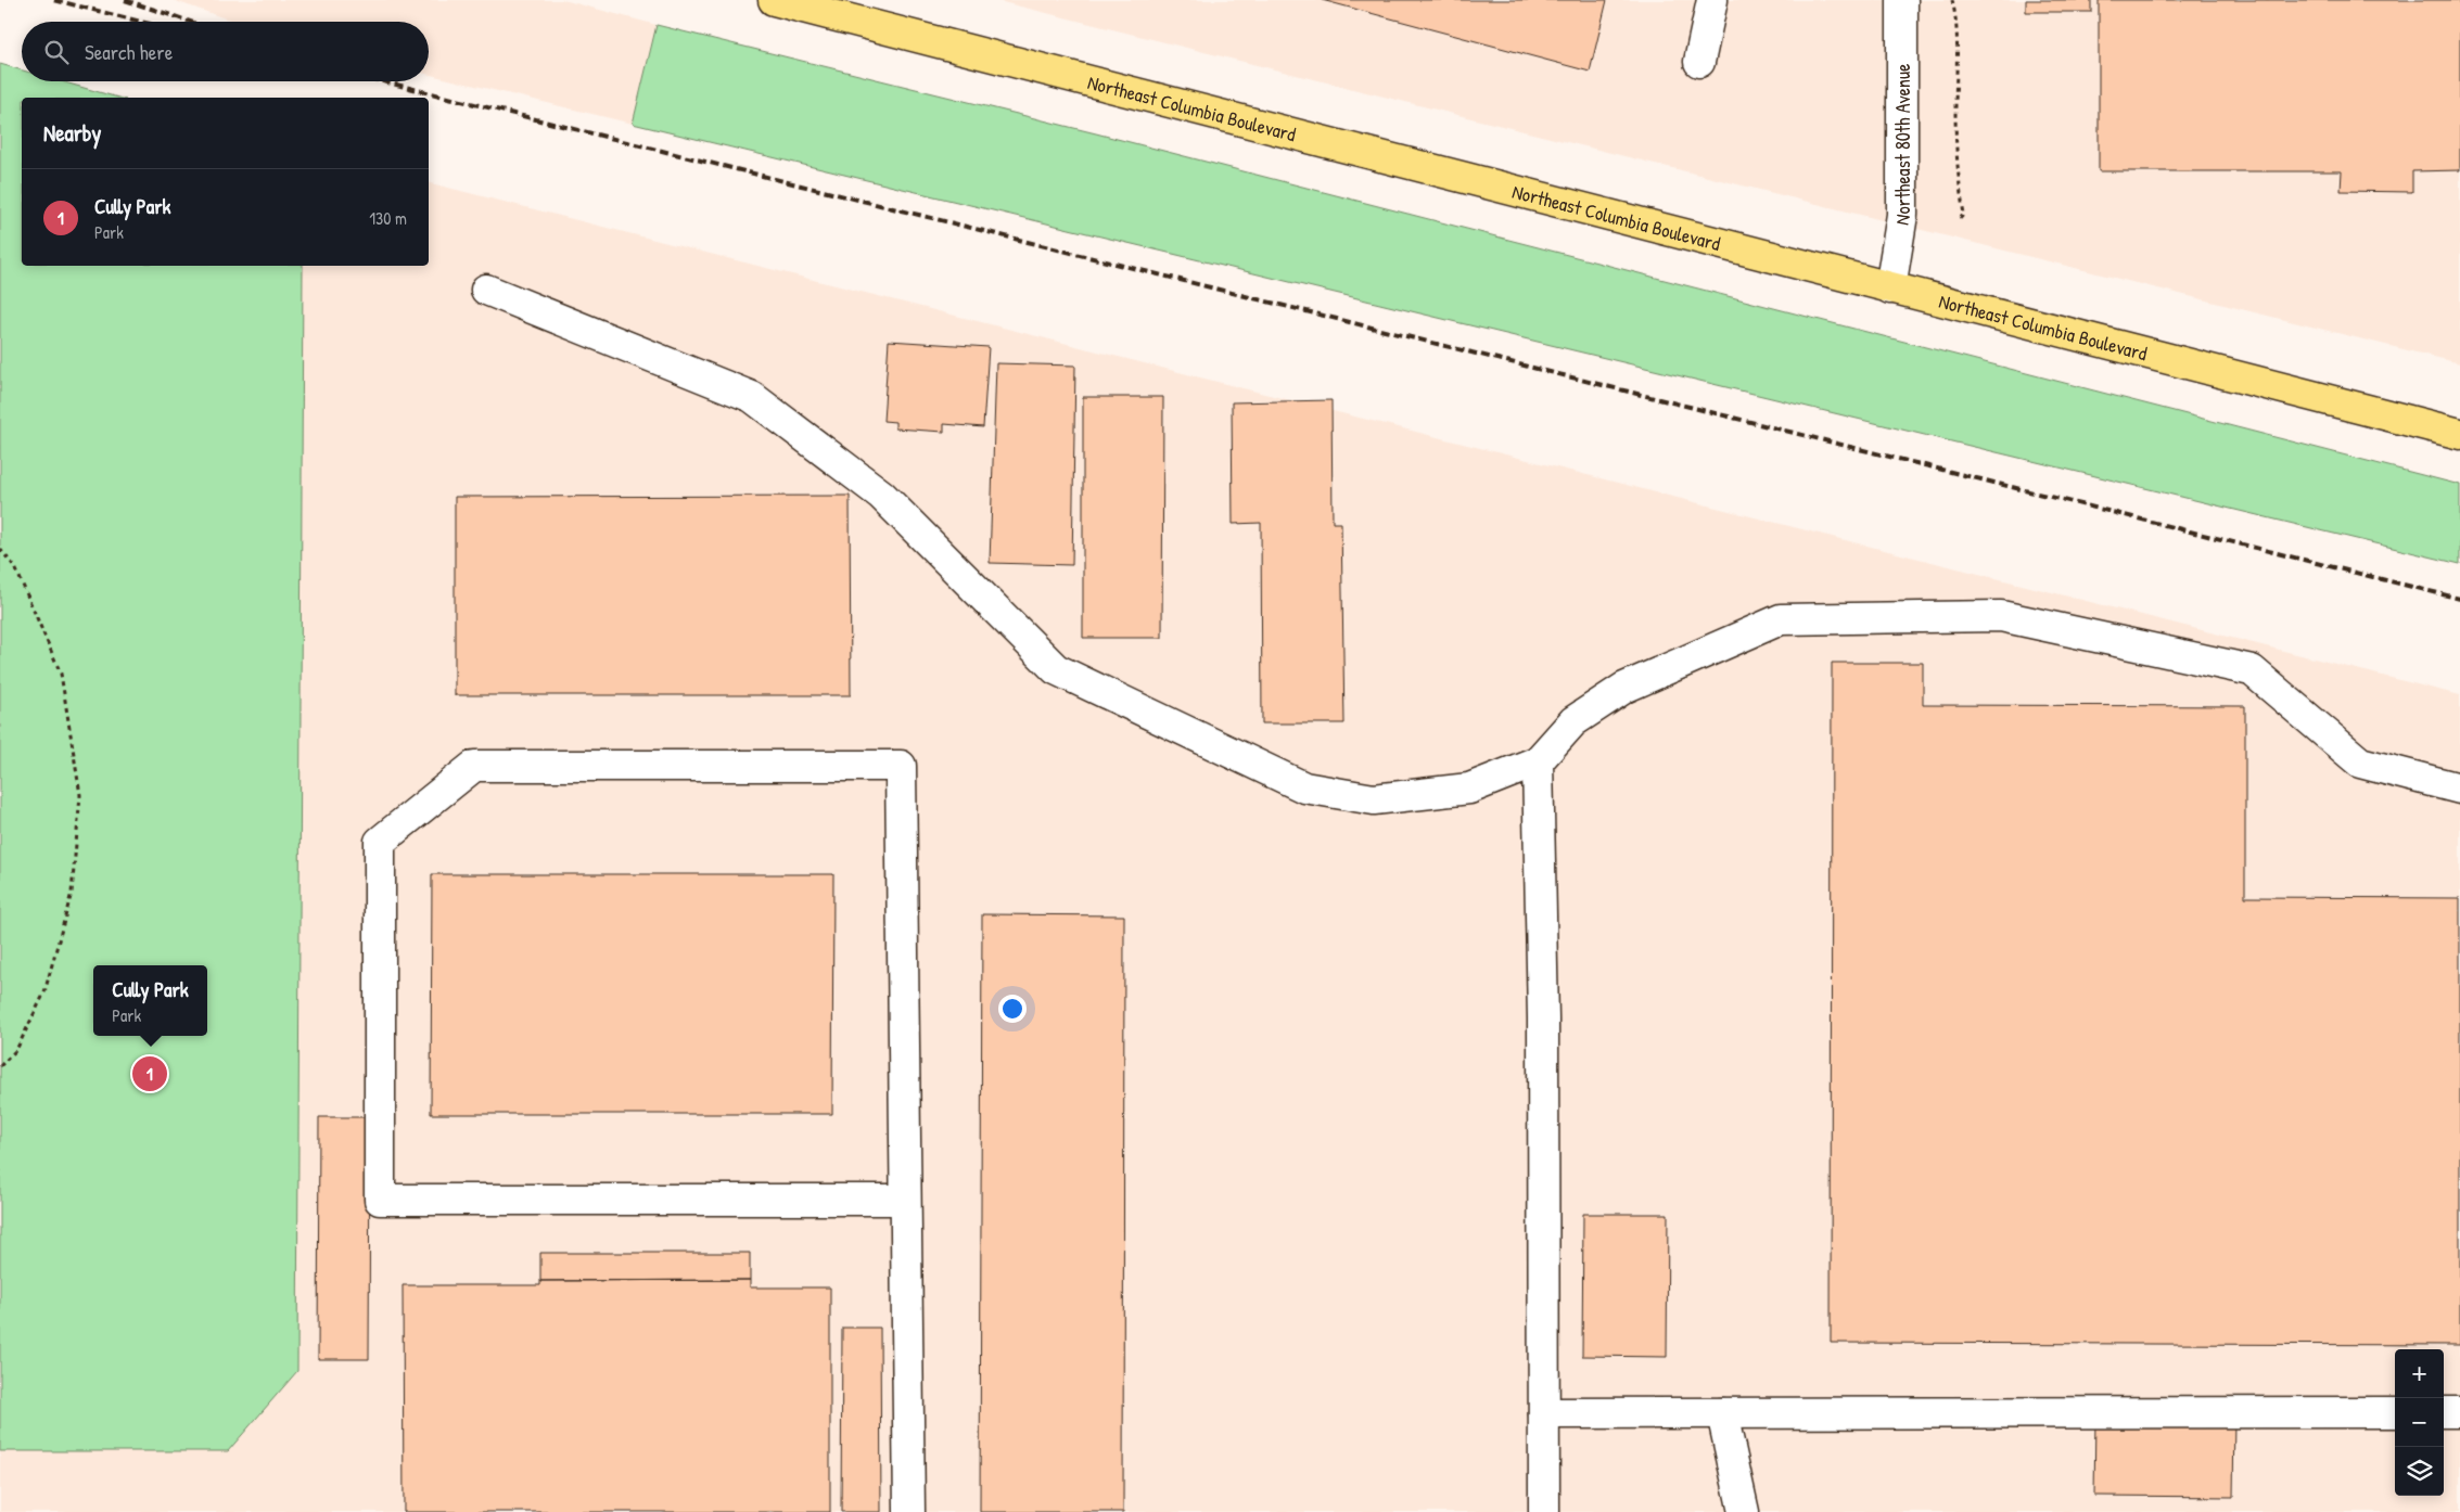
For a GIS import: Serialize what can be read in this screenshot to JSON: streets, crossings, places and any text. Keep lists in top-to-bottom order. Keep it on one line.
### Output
{"streets":{"main road":["Northeast Columbia Boulevard"],"street":["Northeast 80th Avenue"]},"crossings":[["Northeast Columbia Boulevard","Northeast 80th Avenue"]],"page":{"search":"Search here","heading":"Nearby","list":[{"mark":"1","name":"Cully Park","note":"Park","value":"130 m"}],"popup":["Cully Park","Park"],"pins":"1","map_buttons":["+","−"]}}
